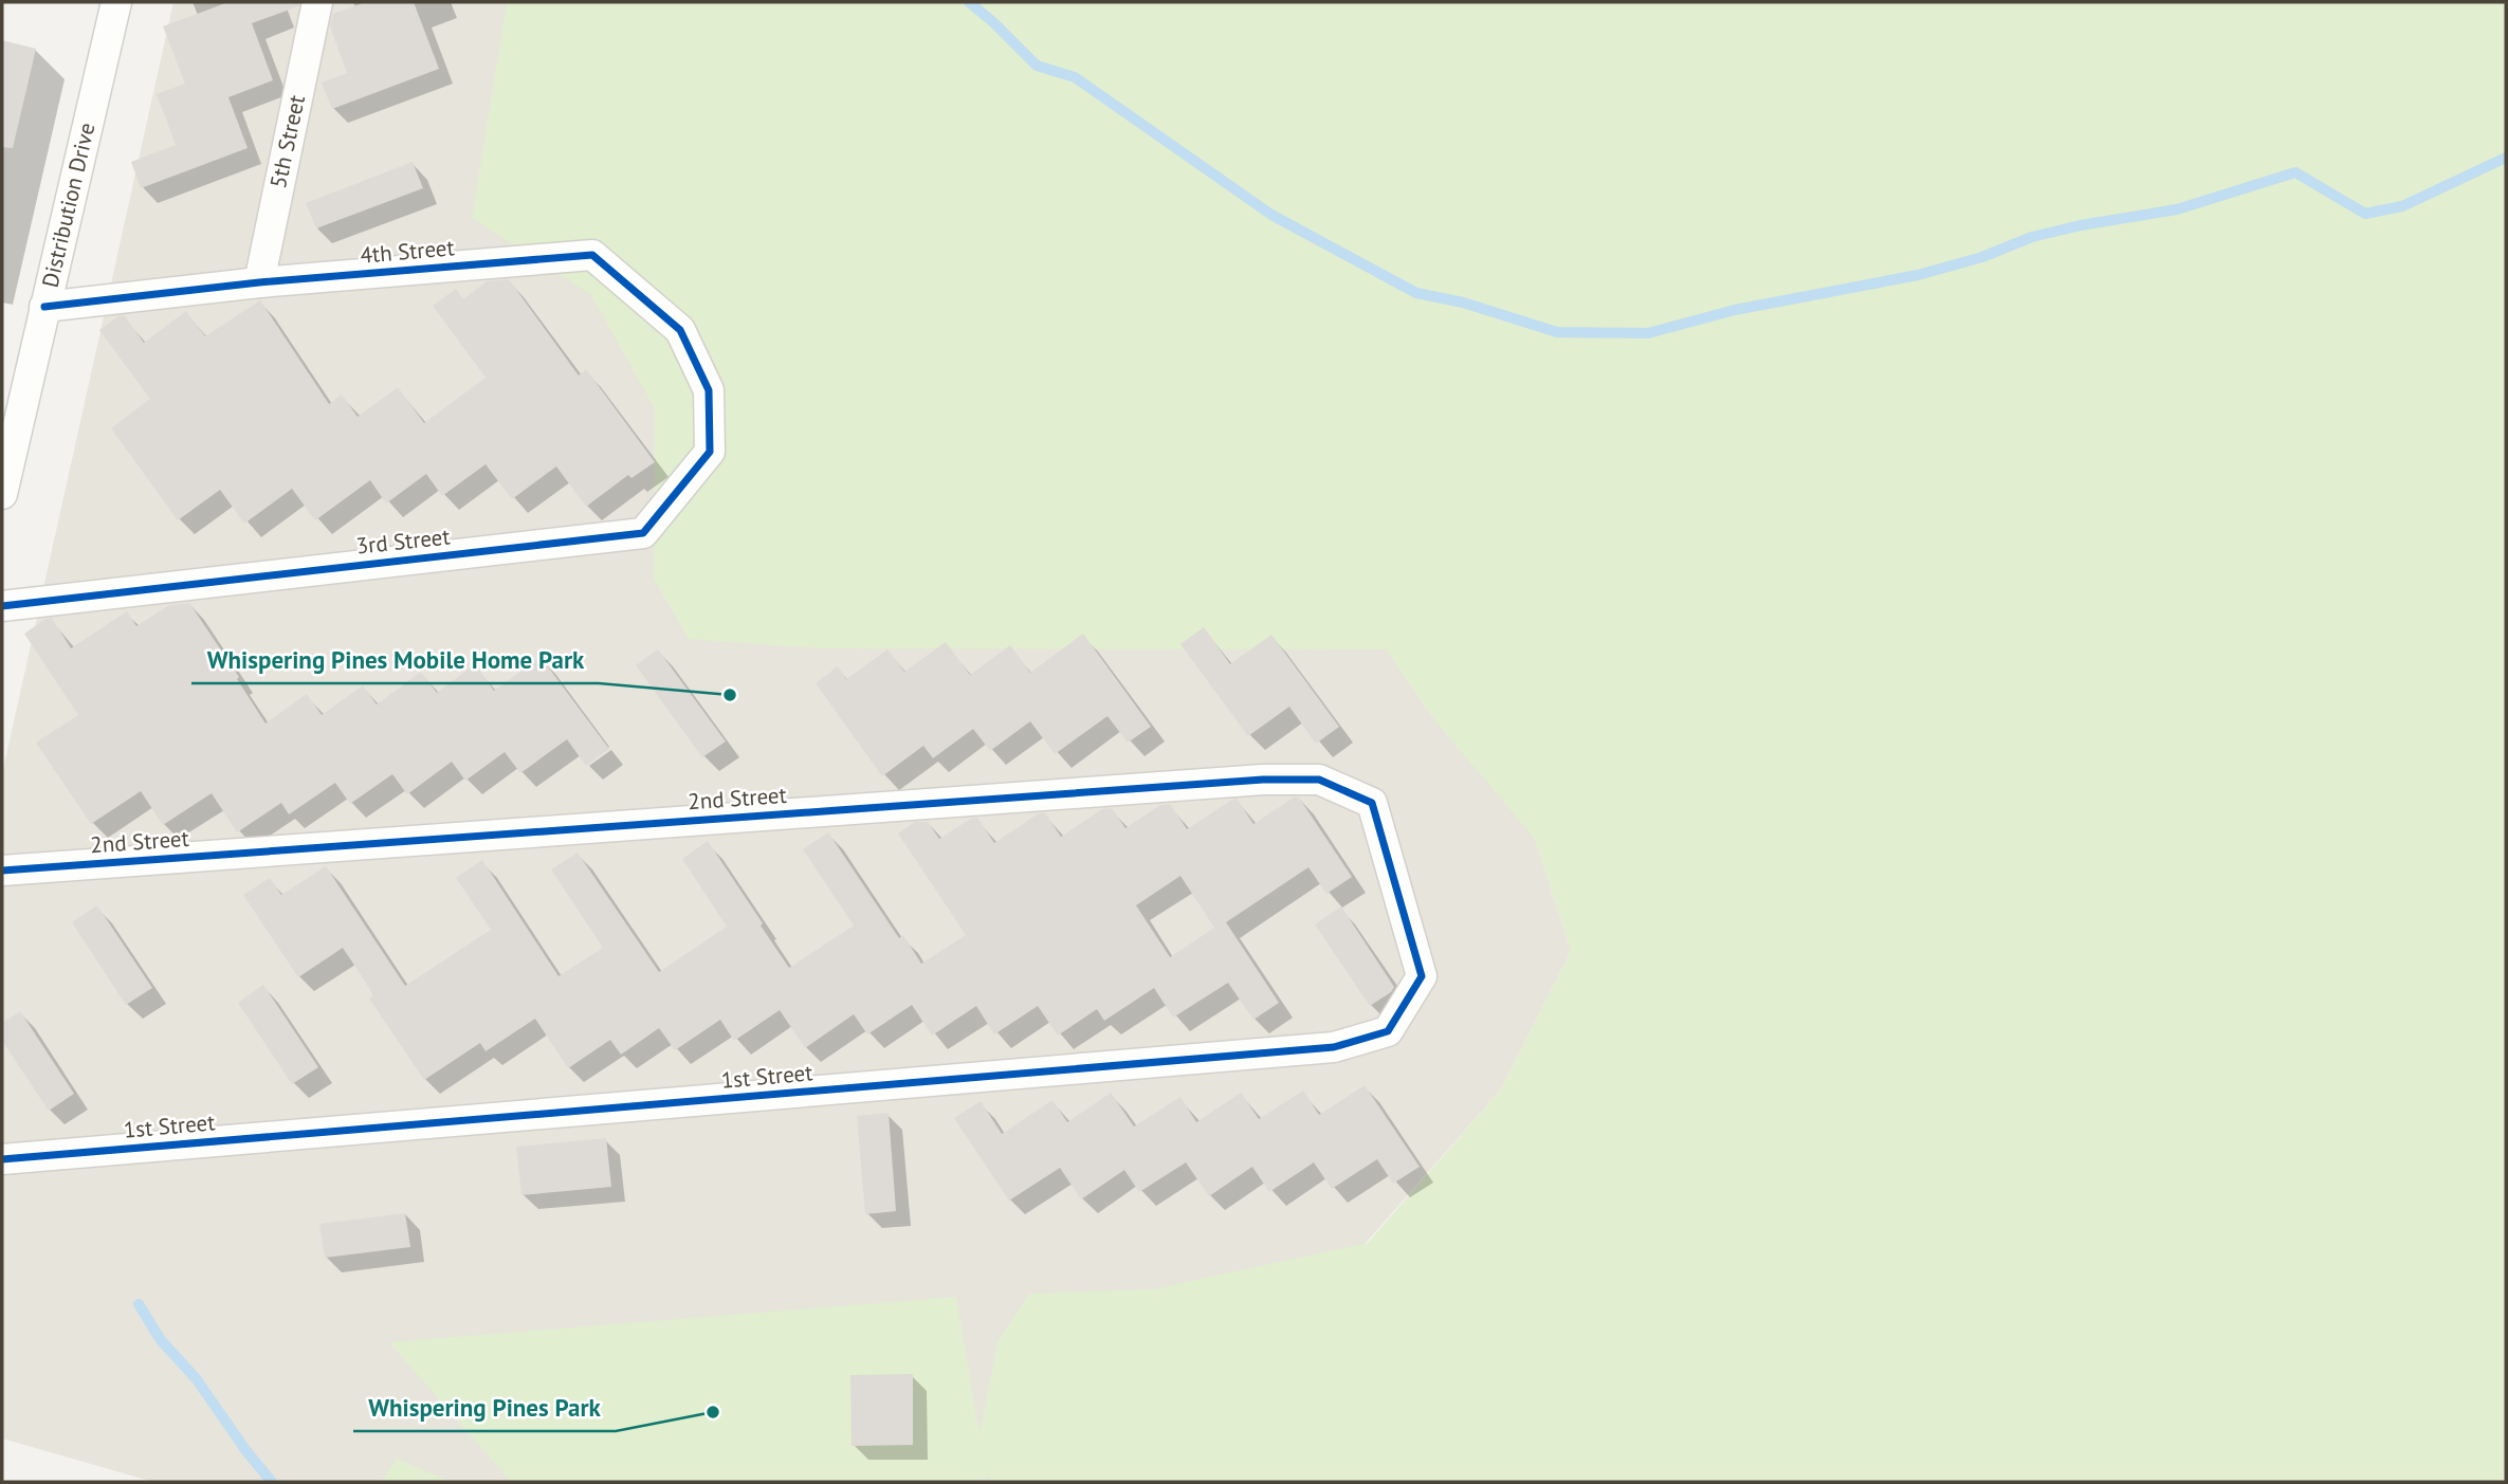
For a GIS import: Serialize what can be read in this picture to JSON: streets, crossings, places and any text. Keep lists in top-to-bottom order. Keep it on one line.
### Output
{"streets":{"street":["5th Street","Distribution Drive","4th Street","3rd Street","2nd Street","1st Street"]},"crossings":[["5th Street","4th Street"],["Distribution Drive","4th Street"],["4th Street","3rd Street"],["2nd Street","1st Street"]],"places":["Whispering Pines Mobile Home Park","Whispering Pines Park"]}
